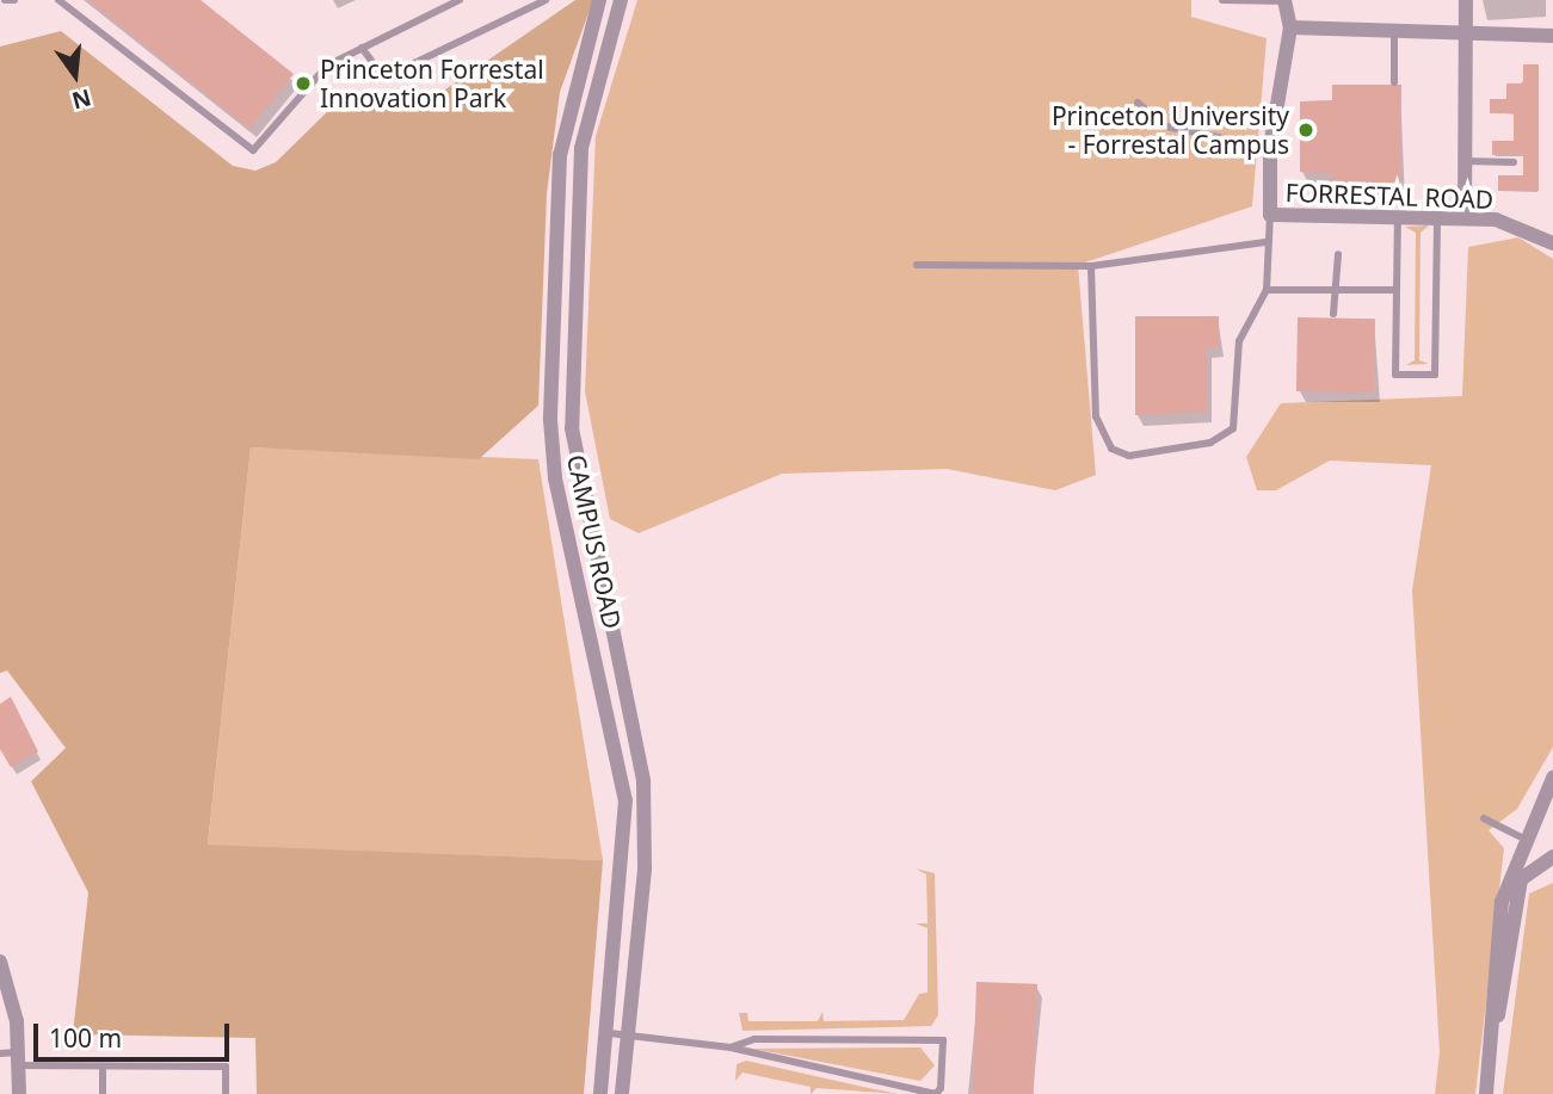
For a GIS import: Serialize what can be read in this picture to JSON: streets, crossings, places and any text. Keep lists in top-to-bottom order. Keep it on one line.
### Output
{"streets":{"street":["FORRESTAL ROAD","CAMPUS ROAD"]},"places":["Princeton Forrestal Innovation Park","Princeton University - Forrestal Campus"],"scale_bar":"100 m","north":"bottom"}
